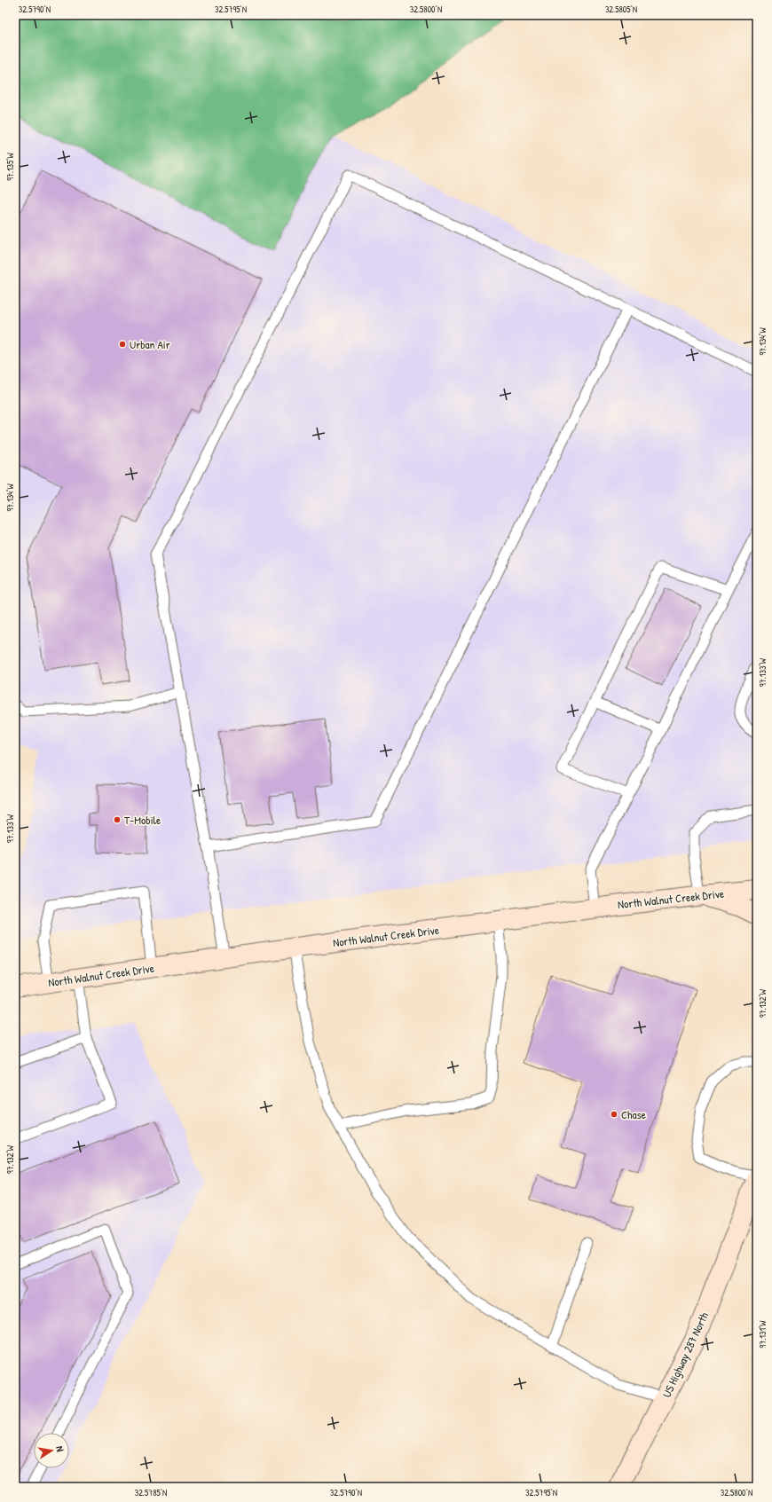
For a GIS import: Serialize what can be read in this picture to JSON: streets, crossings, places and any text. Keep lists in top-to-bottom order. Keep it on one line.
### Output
{"streets":{"main road":["North Walnut Creek Drive","US Highway 287 North"]},"places":["Urban Air","T-Mobile","Chase"],"north":"right","coordinates":["32.5790°N","32.5795°N","32.5800°N","32.5805°N","97.135°W","97.134°W","97.133°W","97.132°W","97.131°W","32.5785°N"]}
